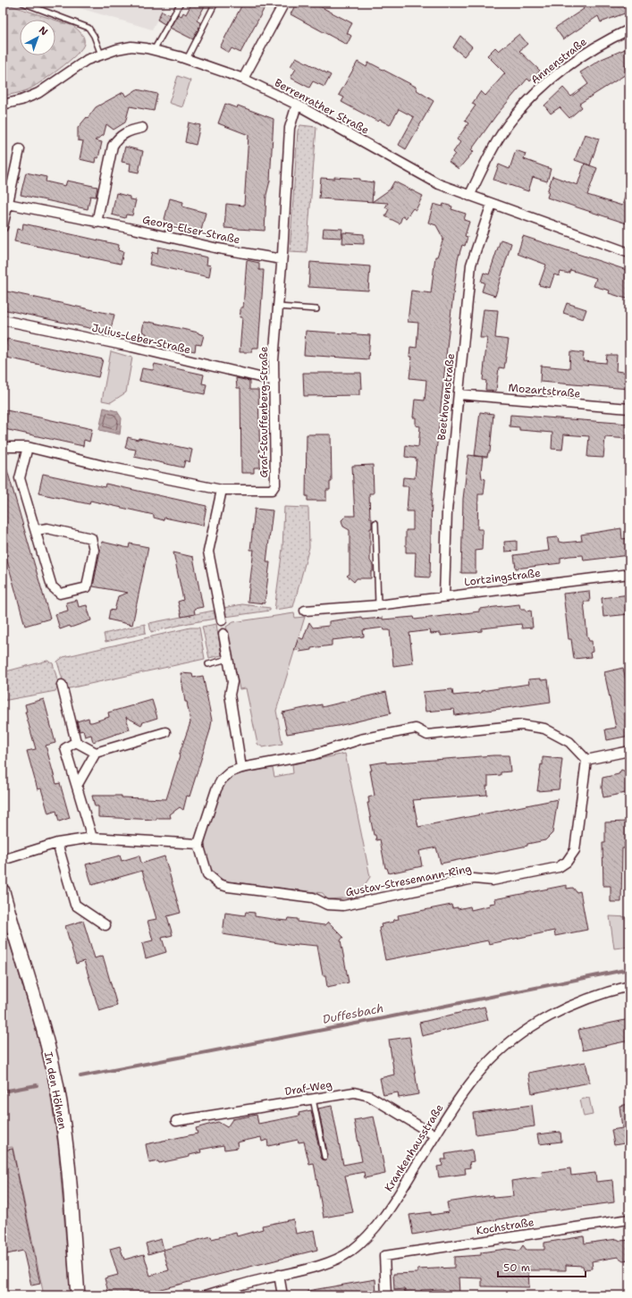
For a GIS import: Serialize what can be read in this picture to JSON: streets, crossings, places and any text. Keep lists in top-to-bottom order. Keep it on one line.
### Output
{"streets":{"street":["Annenstraße","Berrenrather Straße","Georg-Elser-Straße","Julius-Leber-Straße","Mozartstraße","Beethovenstraße","Graf-Stauffenberg-Straße","Lortzingstraße","Gustav-Stresemann-Ring","Draf-Weg","In den Höhnen","Krankenhausstraße","Kochstraße"]},"crossings":[["Annenstraße","Berrenrather Straße"],["Berrenrather Straße","Beethovenstraße"],["Berrenrather Straße","Graf-Stauffenberg-Straße"],["Georg-Elser-Straße","Graf-Stauffenberg-Straße"],["Julius-Leber-Straße","Graf-Stauffenberg-Straße"],["Mozartstraße","Beethovenstraße"],["Beethovenstraße","Lortzingstraße"],["Draf-Weg","Krankenhausstraße"]],"water":["Duffesbach"],"scale_bar":"50 m","north":"top right"}
